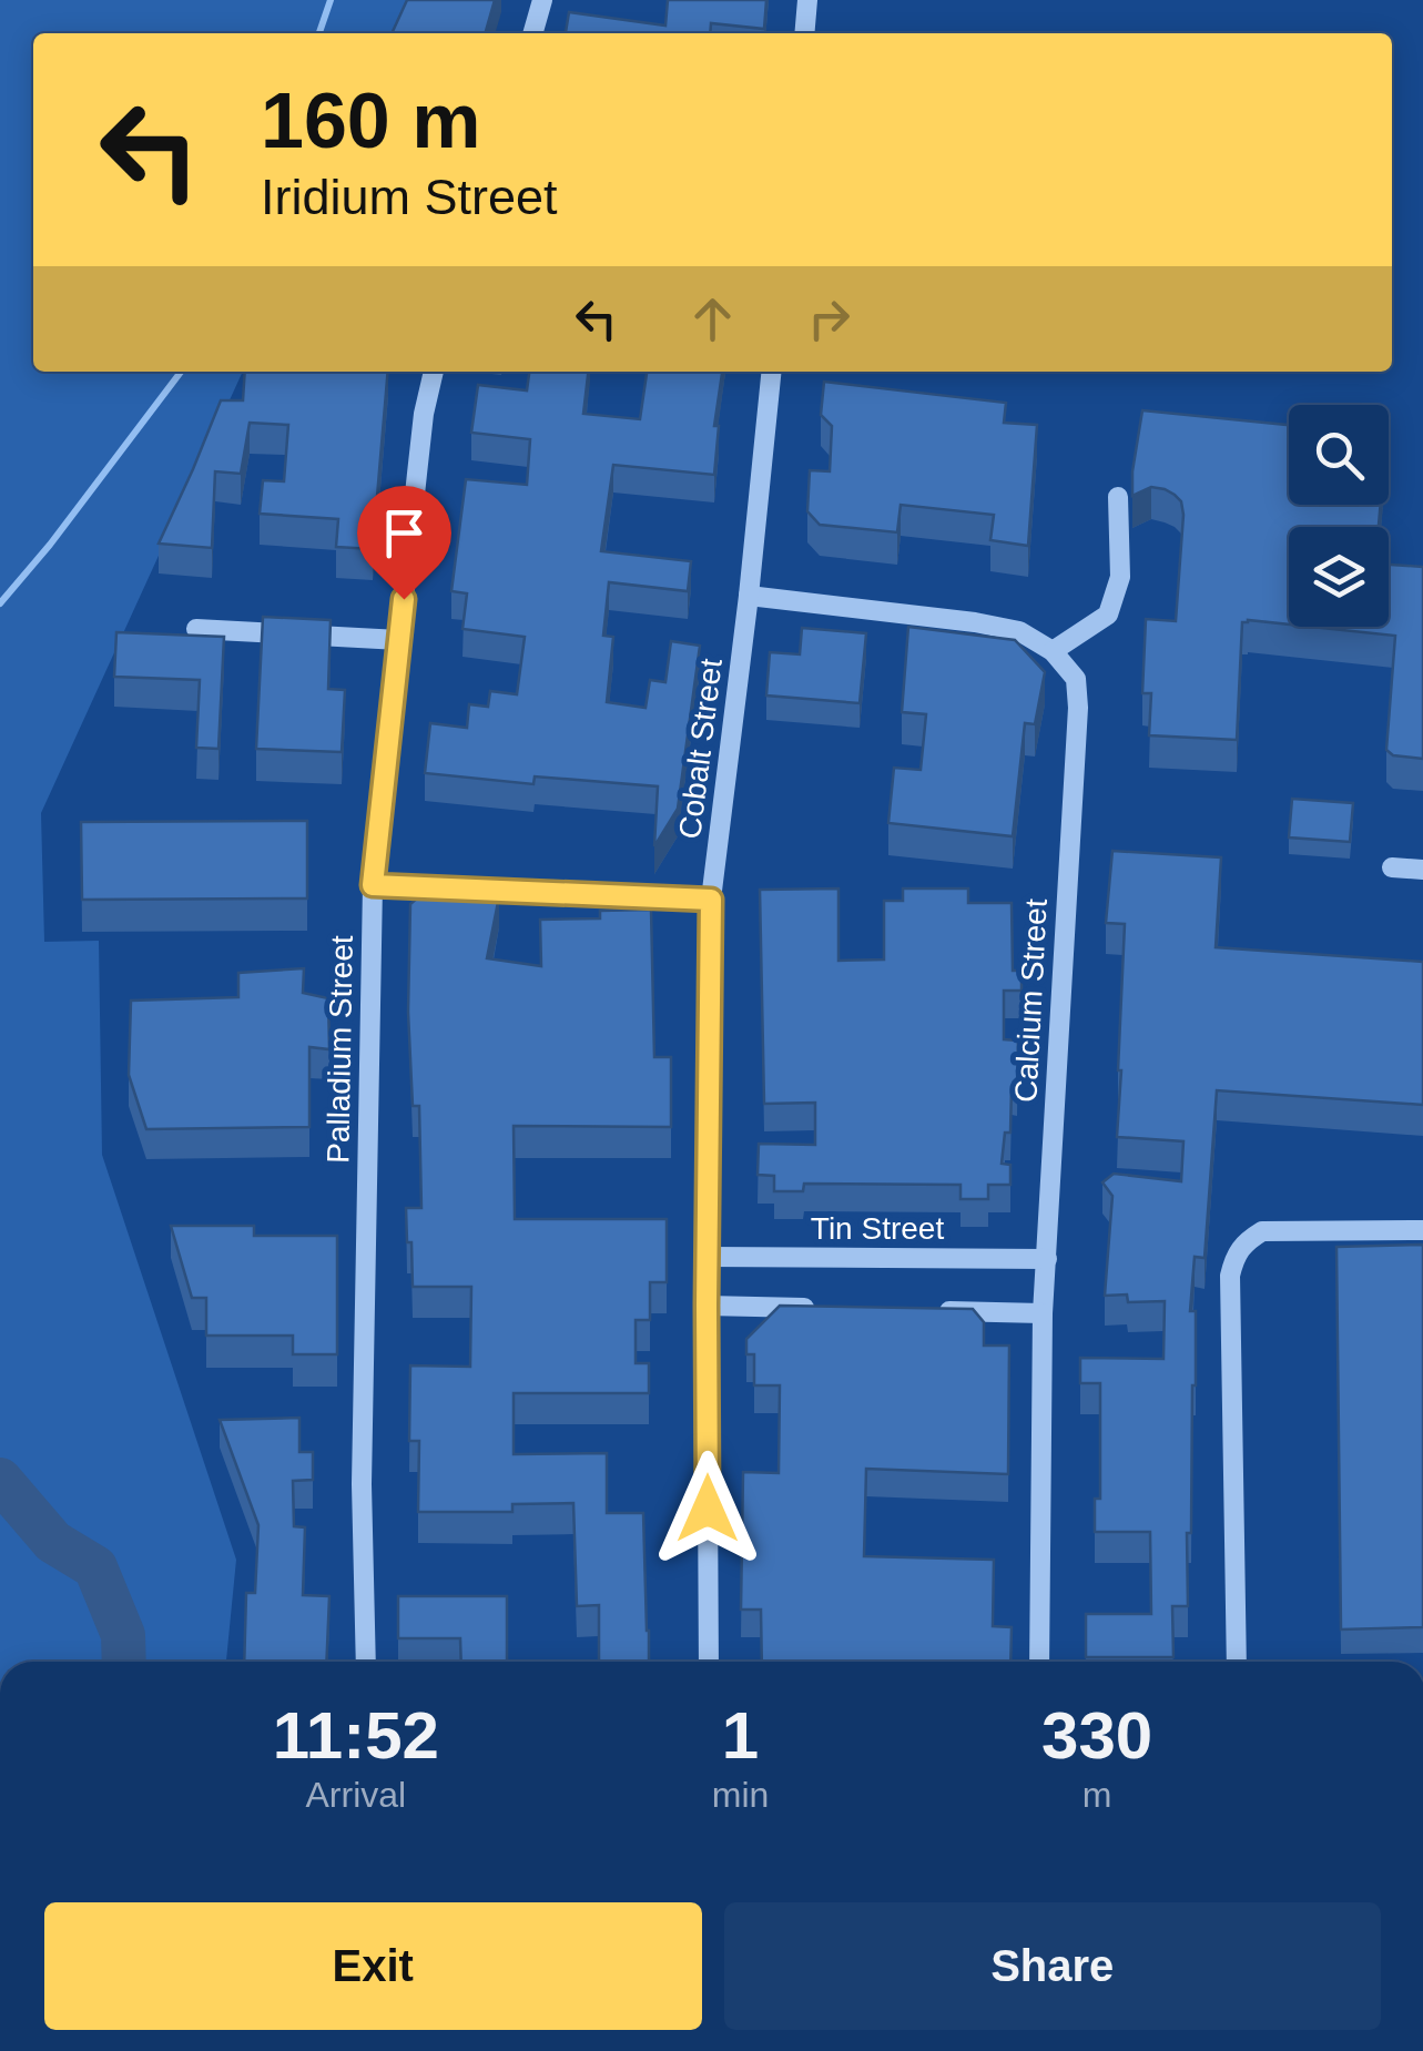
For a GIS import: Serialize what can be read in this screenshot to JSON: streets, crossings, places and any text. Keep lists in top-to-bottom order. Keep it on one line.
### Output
{"streets":{"street":["Cobalt Street","Calcium Street","Palladium Street","Tin Street"]},"crossings":[["Cobalt Street","Tin Street"],["Calcium Street","Tin Street"]],"page":{"turn":["160 m","Iridium Street"],"eta":["11:52","Arrival","1","min","330","m"],"buttons":["Exit","Share"]}}
